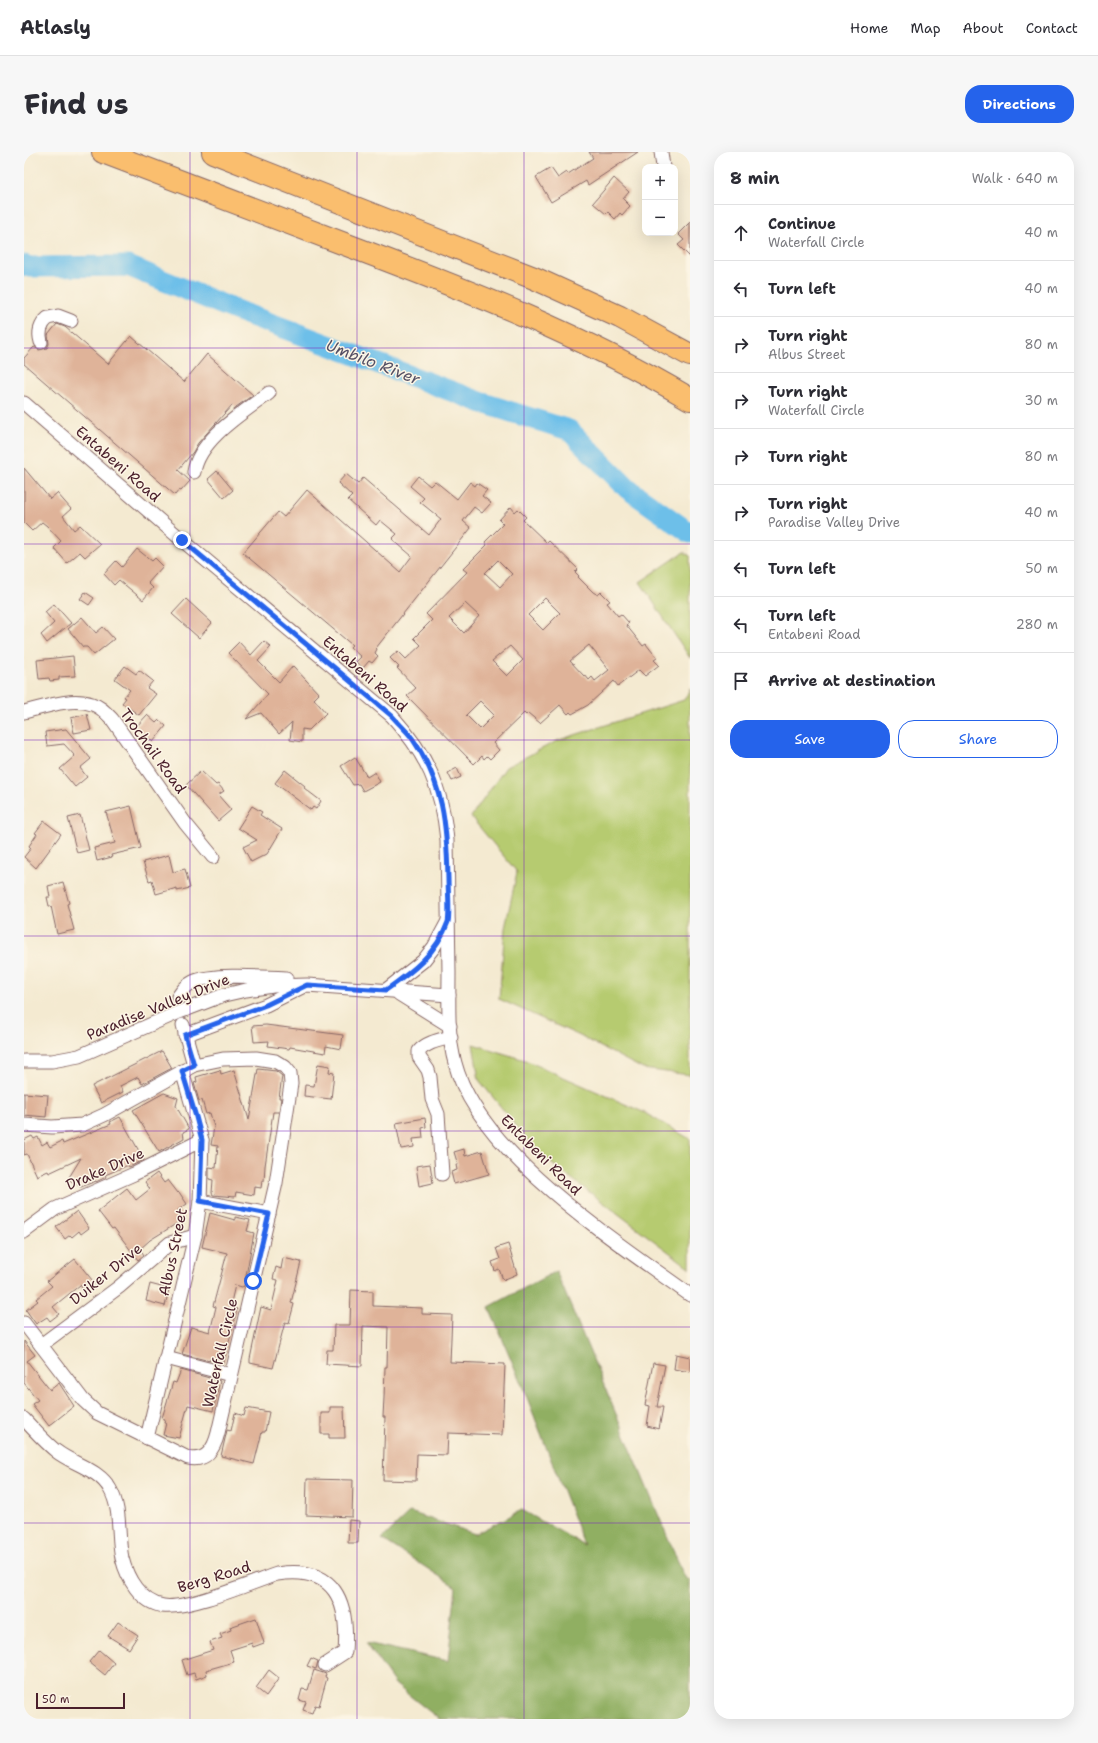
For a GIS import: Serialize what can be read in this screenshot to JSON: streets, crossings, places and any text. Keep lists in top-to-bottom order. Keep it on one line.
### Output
{"streets":{"street":["Entabeni Road","Trochail Road","Paradise Valley Drive","Drake Drive","Albus Street","Duiker Drive","Waterfall Circle","Berg Road"]},"crossings":[["Entabeni Road","Paradise Valley Drive"],["Drake Drive","Albus Street"],["Albus Street","Duiker Drive"],["Albus Street","Waterfall Circle"],["Duiker Drive","Waterfall Circle"]],"water":["Umbilo River"],"scale_bar":"50 m","page":{"header":"Atlasly","nav":["Home","Map","About","Contact"],"title":"Find us","buttons":["Directions",["Save","Share"]],"heading":["8 min","Walk · 640 m"],"map_buttons":["+","−"],"list":[["Continue","Waterfall Circle","40 m"],["Turn left","40 m"],["Turn right","Albus Street","80 m"],["Turn right","Waterfall Circle","30 m"],["Turn right","80 m"],["Turn right","Paradise Valley Drive","40 m"],["Turn left","50 m"],["Turn left","Entabeni Road","280 m"],"Arrive at destination"],"scale":"50 m"}}
